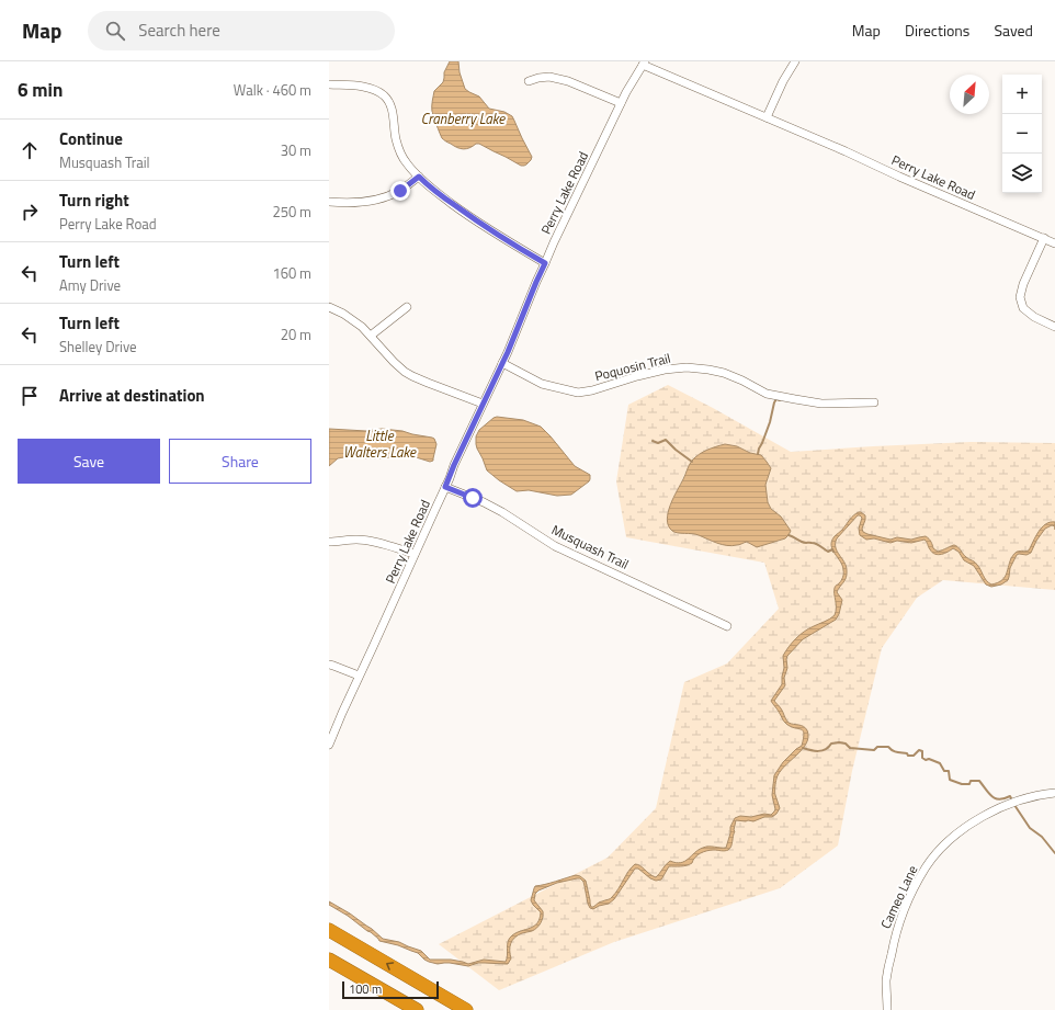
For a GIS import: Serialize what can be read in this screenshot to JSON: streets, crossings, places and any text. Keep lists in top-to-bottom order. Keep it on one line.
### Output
{"streets":{"street":["Perry Lake Road","Poquosin Trail","Musquash Trail","Cameo Lane"]},"crossings":[["Perry Lake Road","Poquosin Trail"],["Perry Lake Road","Musquash Trail"]],"water":["Cranberry Lake","Little Walters Lake"],"scale_bar":"100 m","north":"top right","page":{"header":"Map","search":"Search here","nav":["Map","Directions","Saved"],"heading":["6 min","Walk · 460 m"],"map_buttons":["+","−"],"list":[["Continue","Musquash Trail","30 m"],["Turn right","Perry Lake Road","250 m"],["Turn left","Amy Drive","160 m"],["Turn left","Shelley Drive","20 m"],"Arrive at destination"],"buttons":["Save","Share"],"scale":"100 m"}}
